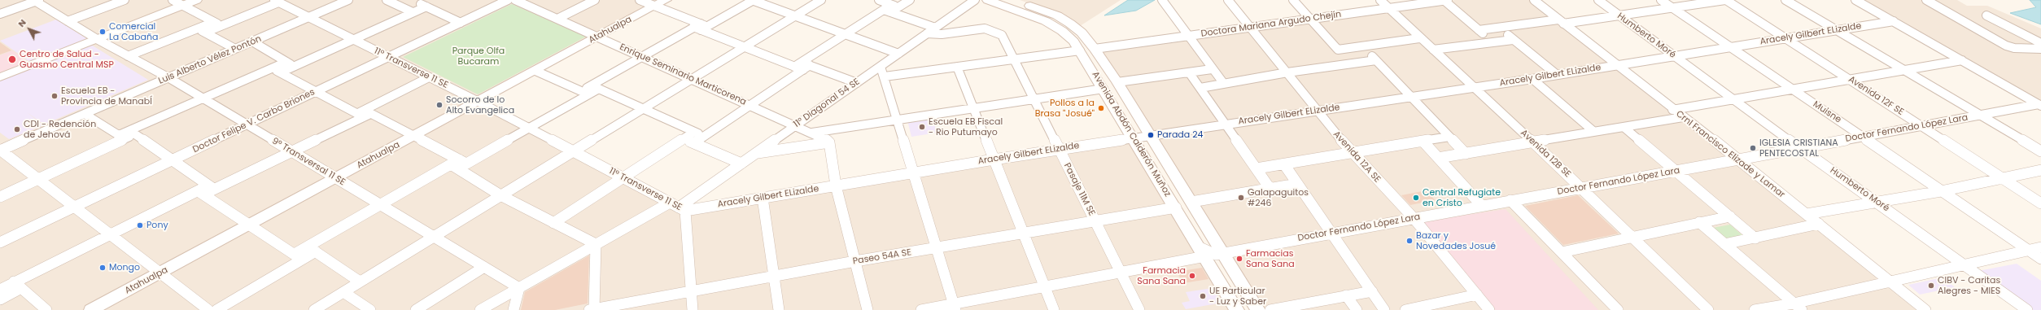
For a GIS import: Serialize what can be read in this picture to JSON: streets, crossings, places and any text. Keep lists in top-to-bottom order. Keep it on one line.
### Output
{"streets":{"main road":["Atahualpa","Avenida Abdón Calderón Muñoz"],"street":["Doctora Mariana Argudo Chejín","Aracely Gilbert ELizalde","Humberto Moré","Luis Alberto Vélez Pontón","11° Transverse 11 SE","Enrique Seminario Marticorena","Avenida 12F SE","11° Diagonal 54 SE","Muisne","Doctor Felipe V. Carbo Briones","Doctor Fernando López Lara","Avenida 12B SE","Crnl Francisco Elizade y Lamar","Avenida 12A SE","9° Transversal 11 SE","Pasaje 11M SE","Paseo 54A SE"]},"crossings":[["Doctora Mariana Argudo Chejín","Avenida Abdón Calderón Muñoz"],["Doctora Mariana Argudo Chejín","Avenida 12B SE"],["Doctora Mariana Argudo Chejín","Avenida 12A SE"],["Atahualpa","11° Transverse 11 SE"],["Atahualpa","Enrique Seminario Marticorena"],["Atahualpa","9° Transversal 11 SE"],["Aracely Gilbert ELizalde","Humberto Moré"],["Aracely Gilbert ELizalde","11° Transverse 11 SE"],["Aracely Gilbert ELizalde","Avenida 12F SE"],["Aracely Gilbert ELizalde","11° Diagonal 54 SE"],["Aracely Gilbert ELizalde","Muisne"],["Aracely Gilbert ELizalde","Avenida Abdón Calderón Muñoz"],["Aracely Gilbert ELizalde","Avenida 12B SE"],["Aracely Gilbert ELizalde","Crnl Francisco Elizade y Lamar"],["Aracely Gilbert ELizalde","Avenida 12A SE"],["Aracely Gilbert ELizalde","Pasaje 11M SE"],["Humberto Moré","Doctor Fernando López Lara"],["Luis Alberto Vélez Pontón","11° Transverse 11 SE"],["Luis Alberto Vélez Pontón","9° Transversal 11 SE"],["11° Transverse 11 SE","11° Diagonal 54 SE"],["11° Transverse 11 SE","Doctor Felipe V. Carbo Briones"],["Enrique Seminario Marticorena","11° Diagonal 54 SE"],["Avenida 12F SE","Doctor Fernando López Lara"],["11° Diagonal 54 SE","9° Transversal 11 SE"],["11° Diagonal 54 SE","Pasaje 11M SE"],["Muisne","Doctor Fernando López Lara"],["Doctor Felipe V. Carbo Briones","9° Transversal 11 SE"],["Doctor Fernando López Lara","Avenida Abdón Calderón Muñoz"],["Doctor Fernando López Lara","Avenida 12B SE"],["Doctor Fernando López Lara","Crnl Francisco Elizade y Lamar"],["Doctor Fernando López Lara","Avenida 12A SE"],["Avenida Abdón Calderón Muñoz","Paseo 54A SE"],["Pasaje 11M SE","Paseo 54A SE"]],"parks":["Parque Olfa Bucaram"],"places":["Comercial La Cabaña","Centro de Salud - Guasmo Central MSP","Escuela EB - Provincia de ManabÍ","Socorro de lo Alto Evangelica","Pollos a la Brasa \"Josué\"","Escuela EB Fiscal - Rio Putumayo","CDI - Redención de Jehová","Parada 24","IGLESIA CRISTIANA PENTECOSTAL","Galapaguitos #246","Central Refugiate en Cristo","Pony","Bazar y Novedades Josué","Farmacias Sana Sana","Mongo","Farmacia Sana Sana","CIBV - Caritas Alegres - MIES","UE Particular - Luz y Saber"],"north":"top left"}
